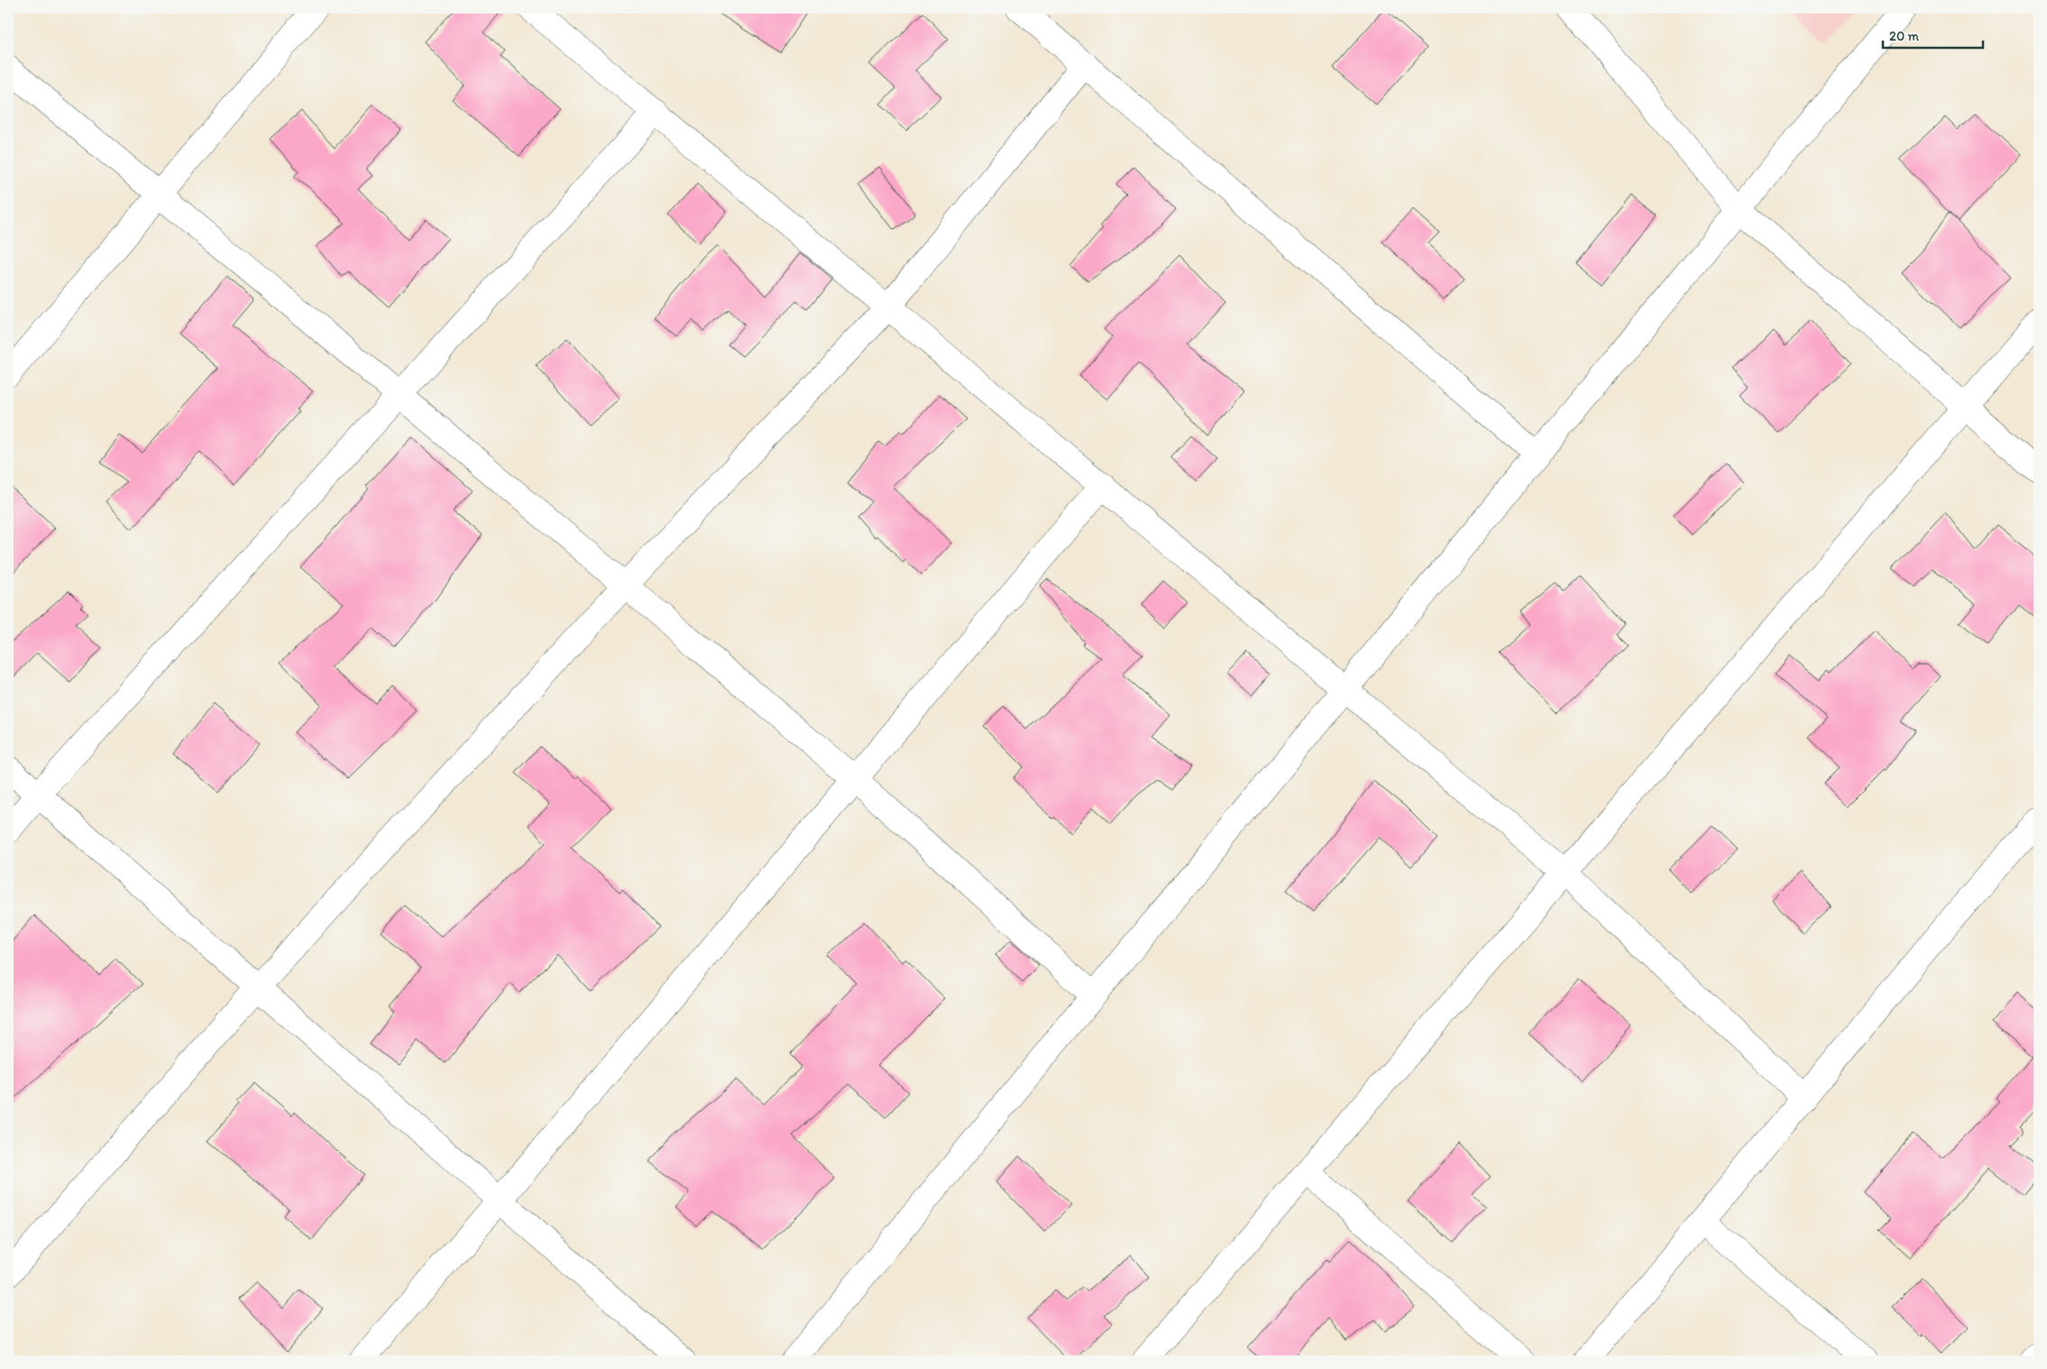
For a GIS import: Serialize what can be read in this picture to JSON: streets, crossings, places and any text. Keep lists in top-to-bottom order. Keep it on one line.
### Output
{"scale_bar":"20 m"}
